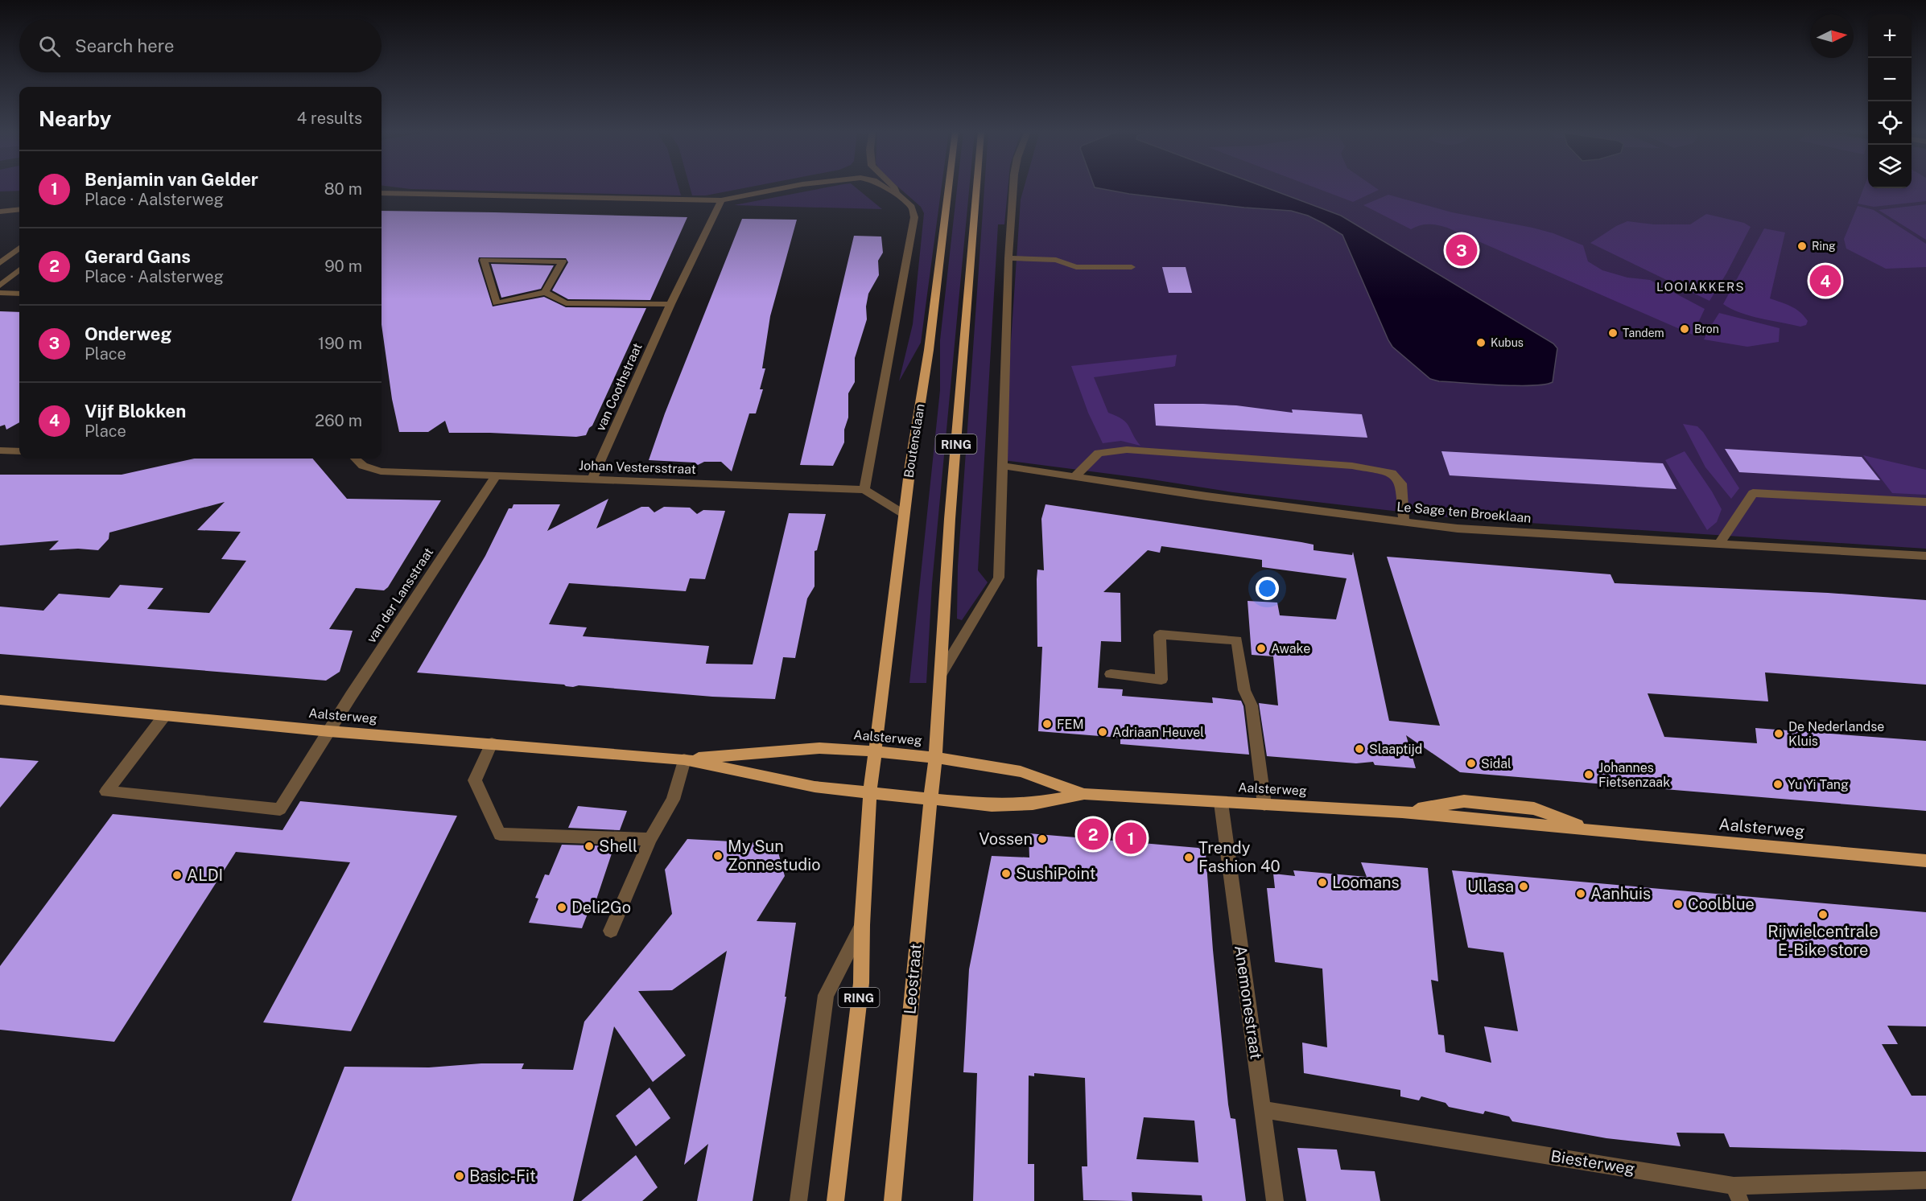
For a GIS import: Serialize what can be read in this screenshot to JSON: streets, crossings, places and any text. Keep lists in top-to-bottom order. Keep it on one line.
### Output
{"streets":{"main road":["Boutenslaan","RING","Aalsterweg","Leostraat"],"street":["van Coothstraat","Johan Vestersstraat","Le Sage ten Broeklaan","van der Lansstraat","Anemonestraat","Biesterweg"]},"crossings":[["van Coothstraat","Johan Vestersstraat"],["Boutenslaan","RING"],["Boutenslaan","Johan Vestersstraat"],["Boutenslaan","Aalsterweg"],["RING","Aalsterweg"],["RING","Leostraat"],["Johan Vestersstraat","van der Lansstraat"],["van der Lansstraat","Aalsterweg"],["Aalsterweg","Leostraat"],["Aalsterweg","Anemonestraat"],["Anemonestraat","Biesterweg"]],"districts":["LOOIAKKERS"],"places":["Ring","Bron","Tandem","Kubus","Awake","FEM","Adriaan Heuvel","De Nederlandse Kluis","Slaaptijd","Sidal","Johannes Fietsenzaak","Yu Yi Tang","Vossen","Shell","My Sun Zonnestudio","Trendy Fashion 40","SushiPoint","ALDI","Loomans","Ullasa","Aanhuis","Coolblue","Deli2Go","Rijwielcentrale E-Bike store","Basic-Fit"],"north":"right","page":{"map_buttons":["+","−"],"search":"Search here","heading":["Nearby","4 results"],"list":[{"mark":"1","name":"Benjamin van Gelder","note":"Place · Aalsterweg","value":"80 m"},{"mark":"2","name":"Gerard Gans","note":"Place · Aalsterweg","value":"90 m"},{"mark":"3","name":"Onderweg","note":"Place","value":"190 m"},{"mark":"4","name":"Vijf Blokken","note":"Place","value":"260 m"}],"pins":["3","4","2","1"]}}
